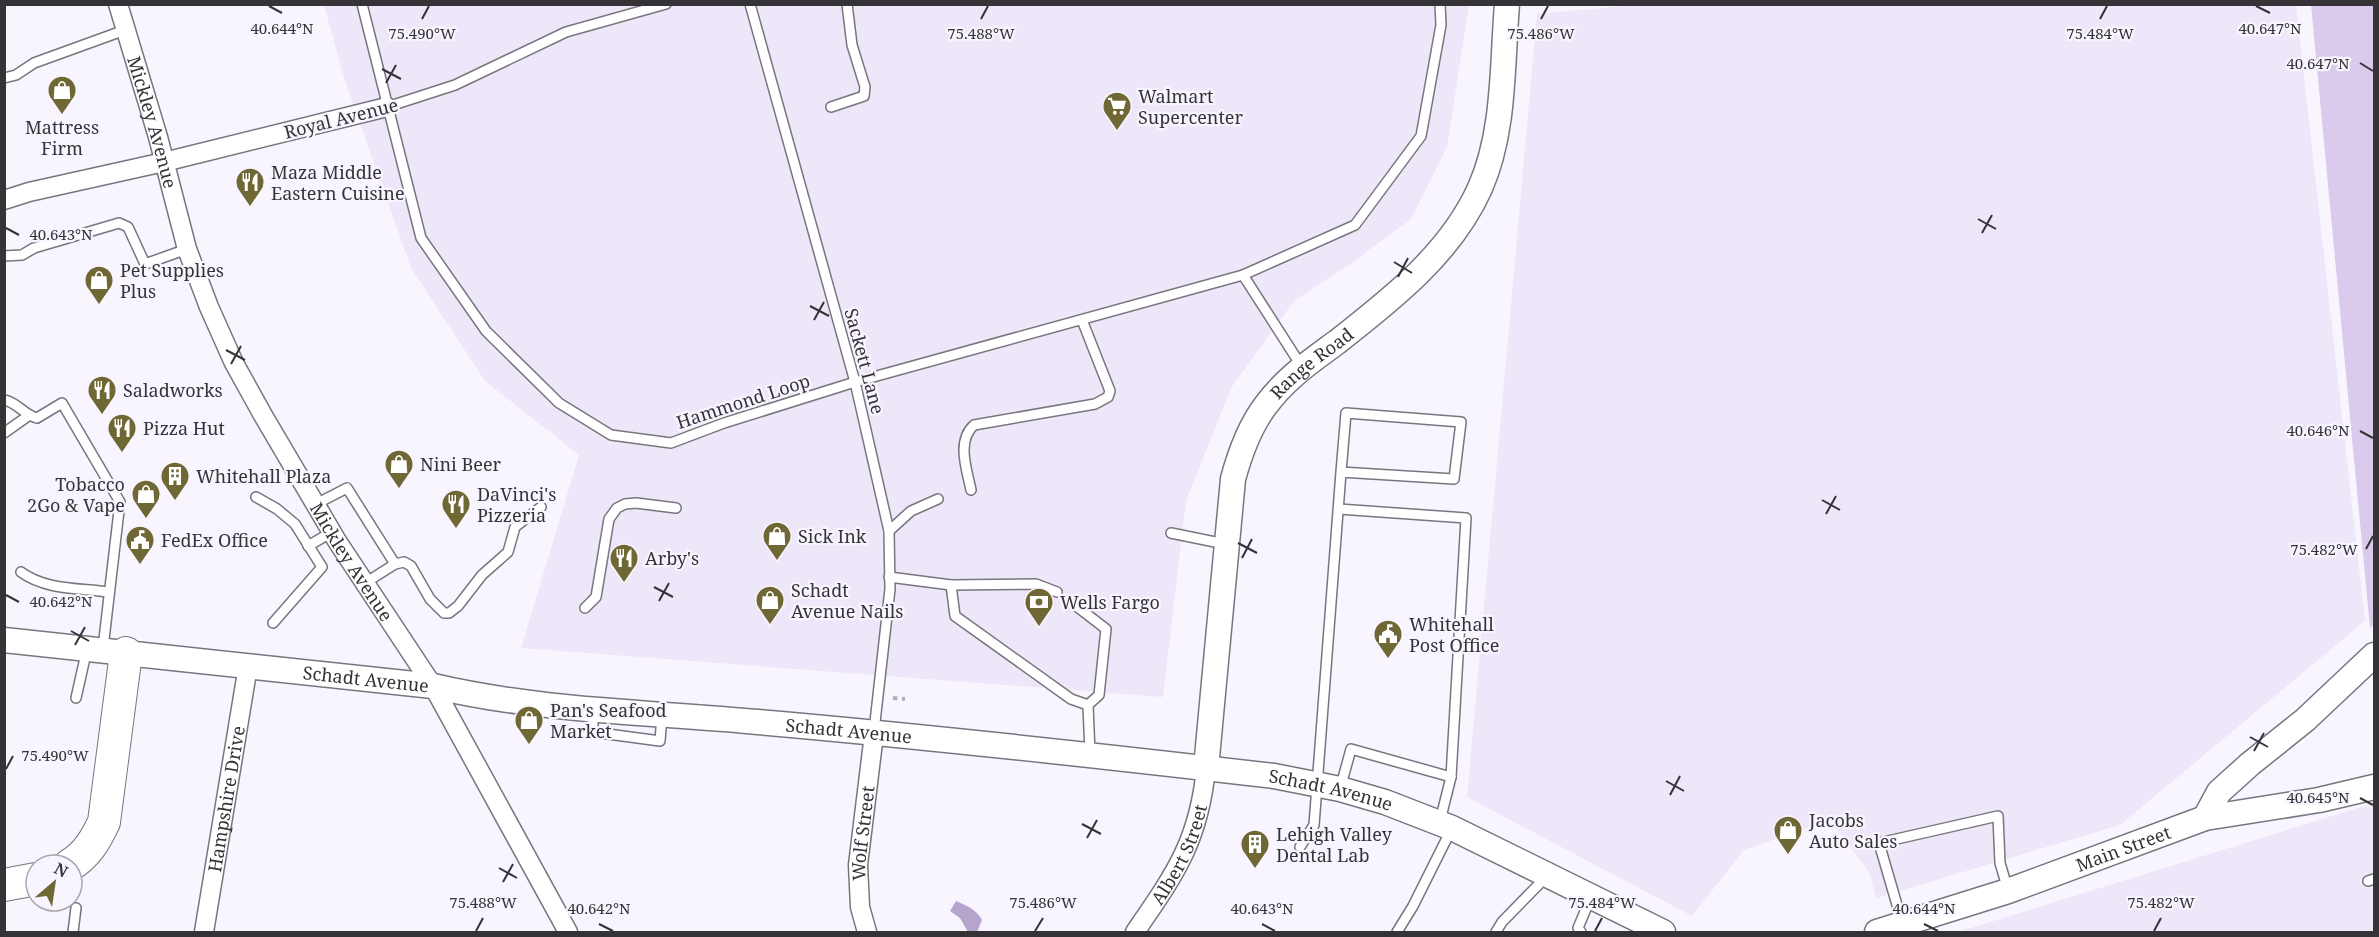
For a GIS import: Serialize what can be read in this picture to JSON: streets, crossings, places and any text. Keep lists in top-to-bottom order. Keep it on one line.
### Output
{"streets":{"main road":["Range Road","Schadt Avenue","Main Street"],"street":["Royal Avenue","Mickley Avenue","Hampshire Drive","Wolf Street","Albert Street"],"lane":["Sackett Lane","Hammond Loop"]},"crossings":[["Royal Avenue","Mickley Avenue"],["Royal Avenue","Hammond Loop"],["Mickley Avenue","Schadt Avenue"],["Sackett Lane","Hammond Loop"],["Sackett Lane","Schadt Avenue"],["Sackett Lane","Wolf Street"],["Range Road","Schadt Avenue"],["Range Road","Albert Street"],["Schadt Avenue","Hampshire Drive"],["Schadt Avenue","Wolf Street"],["Schadt Avenue","Albert Street"]],"places":{"shop":["Mattress Firm","Pet Supplies Plus","Nini Beer","Tobacco 2Go & Vape","Sick Ink","Schadt Avenue Nails","Pan's Seafood Market","Jacobs Auto Sales"],"supermarket":["Walmart Supercenter"],"restaurant":["Maza Middle Eastern Cuisine","Saladworks","Pizza Hut","DaVinci's Pizzeria","Arby's"],"building":["Whitehall Plaza","Lehigh Valley Dental Lab"],"public building":["FedEx Office","Whitehall Post Office"],"bank":["Wells Fargo"]},"north":"top right","coordinates":["40.644°N","40.647°N","75.490°W","75.488°W","75.486°W","75.484°W","40.643°N","40.646°N","75.482°W","40.642°N","40.645°N"]}
